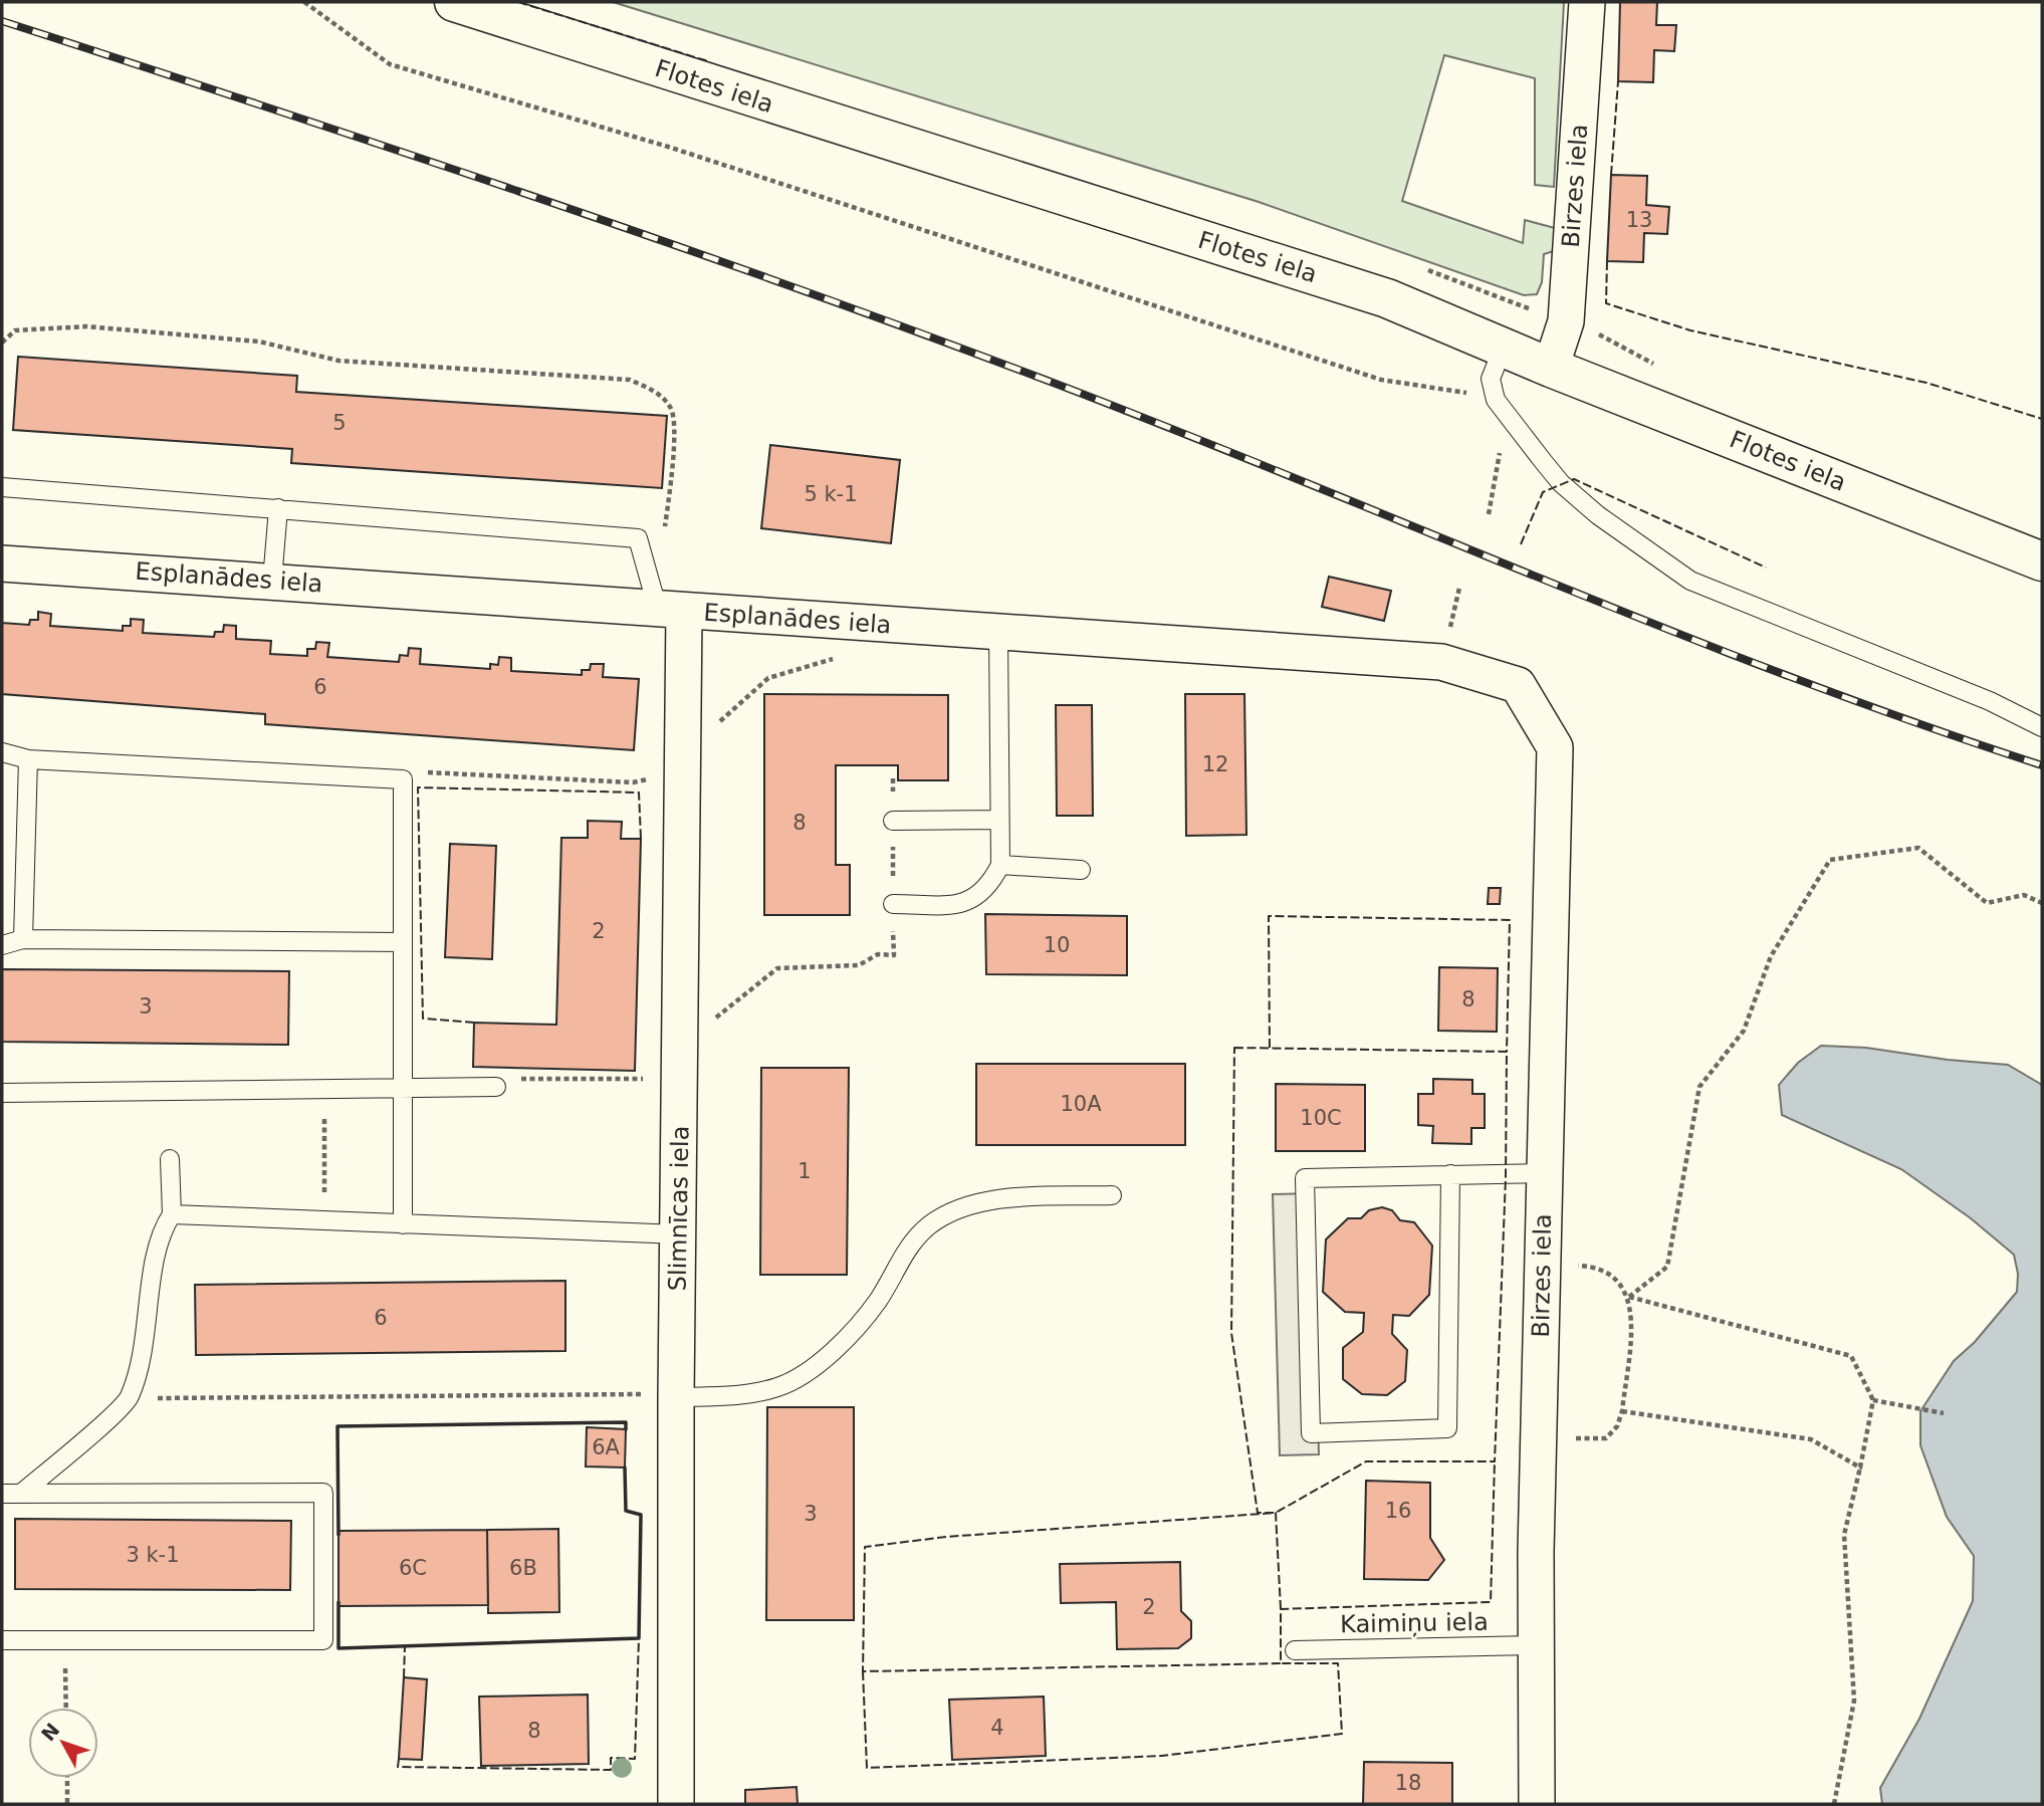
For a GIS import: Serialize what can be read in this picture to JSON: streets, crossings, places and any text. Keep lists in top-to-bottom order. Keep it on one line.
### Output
{"streets":{"street":["Flotes iela","Birzes iela","Esplanādes iela","Slimnīcas iela"],"lane":["Kaimiņu iela"]},"crossings":[["Flotes iela","Birzes iela"],["Birzes iela","Esplanādes iela"],["Birzes iela","Kaimiņu iela"],["Esplanādes iela","Slimnīcas iela"]],"house_numbers":["13","5","5 k-1","6","12","8","2","10","8","3","10A","10C","1","6","6A","16","3","3 k-1","6C","6B","2","4","8","18"],"north":"top left"}
